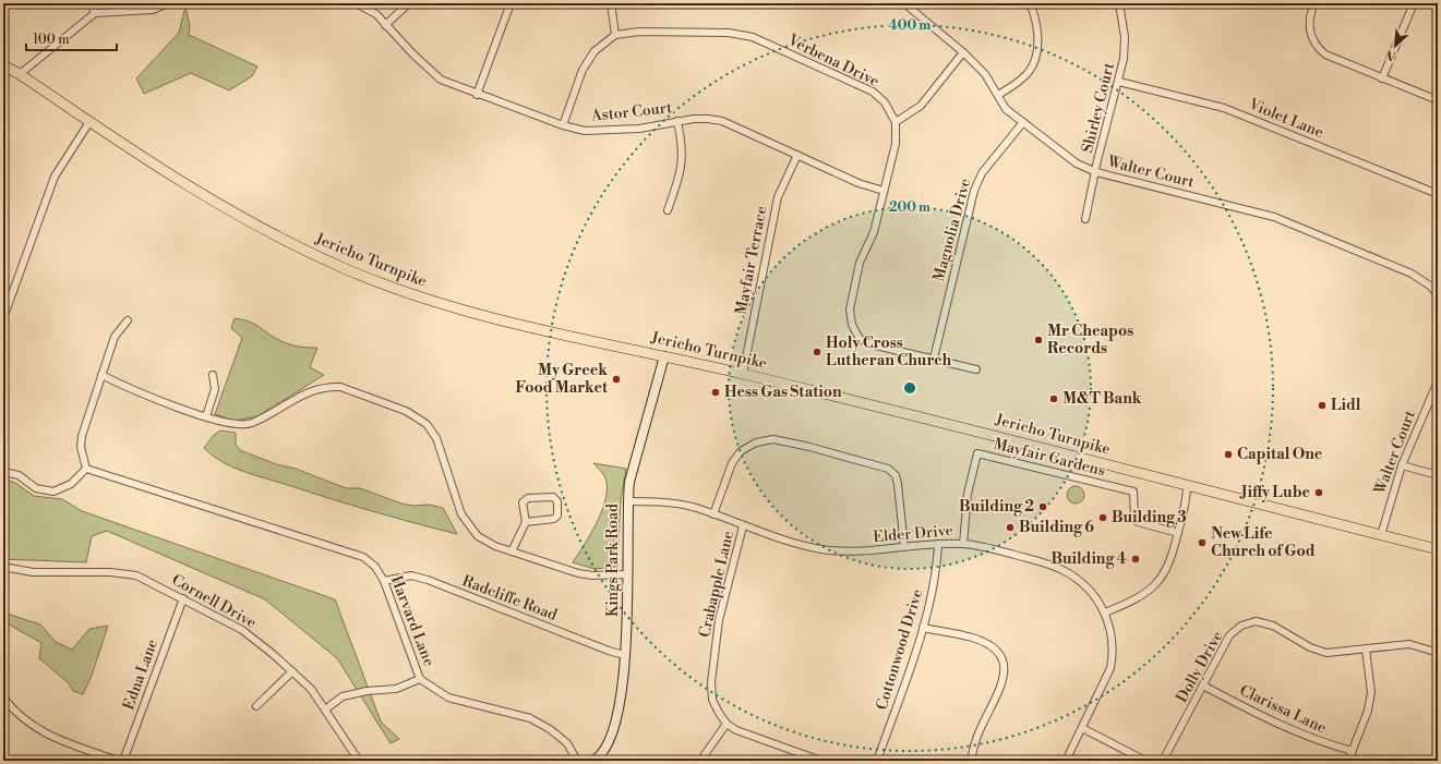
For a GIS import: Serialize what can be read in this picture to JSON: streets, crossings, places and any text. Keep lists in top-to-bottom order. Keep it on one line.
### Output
{"streets":{"main road":["Jericho Turnpike"],"street":["Verbena Drive","Shirley Court","Astor Court","Violet Lane","Walter Court","Magnolia Drive","Mayfair Terrace","Mayfair Gardens","Elder Drive","Kings Park Road","Crabapple Lane","Radcliffe Road","Cornell Drive","Harvard Lane","Cottonwood Drive","Dolly Drive","Edna Lane","Clarissa Lane"]},"crossings":[["Verbena Drive","Astor Court"],["Verbena Drive","Magnolia Drive"],["Shirley Court","Violet Lane"],["Shirley Court","Walter Court"],["Astor Court","Mayfair Terrace"],["Walter Court","Magnolia Drive"],["Walter Court","Jericho Turnpike"],["Jericho Turnpike","Mayfair Terrace"],["Jericho Turnpike","Kings Park Road"],["Mayfair Gardens","Elder Drive"],["Elder Drive","Kings Park Road"],["Elder Drive","Crabapple Lane"],["Elder Drive","Cottonwood Drive"],["Kings Park Road","Radcliffe Road"],["Radcliffe Road","Harvard Lane"],["Cornell Drive","Edna Lane"],["Dolly Drive","Clarissa Lane"]],"places":["Mr Cheapos Records","Holy Cross Lutheran Church","My Greek Food Market","Hess Gas Station","M&T Bank","Lidl","Capital One","Jiffy Lube","Building 2","Building 3","Building 6","New Life Church of God","Building 4"],"scale_bar":"100 m","north":"bottom left","rings":["400 m","200 m"]}
